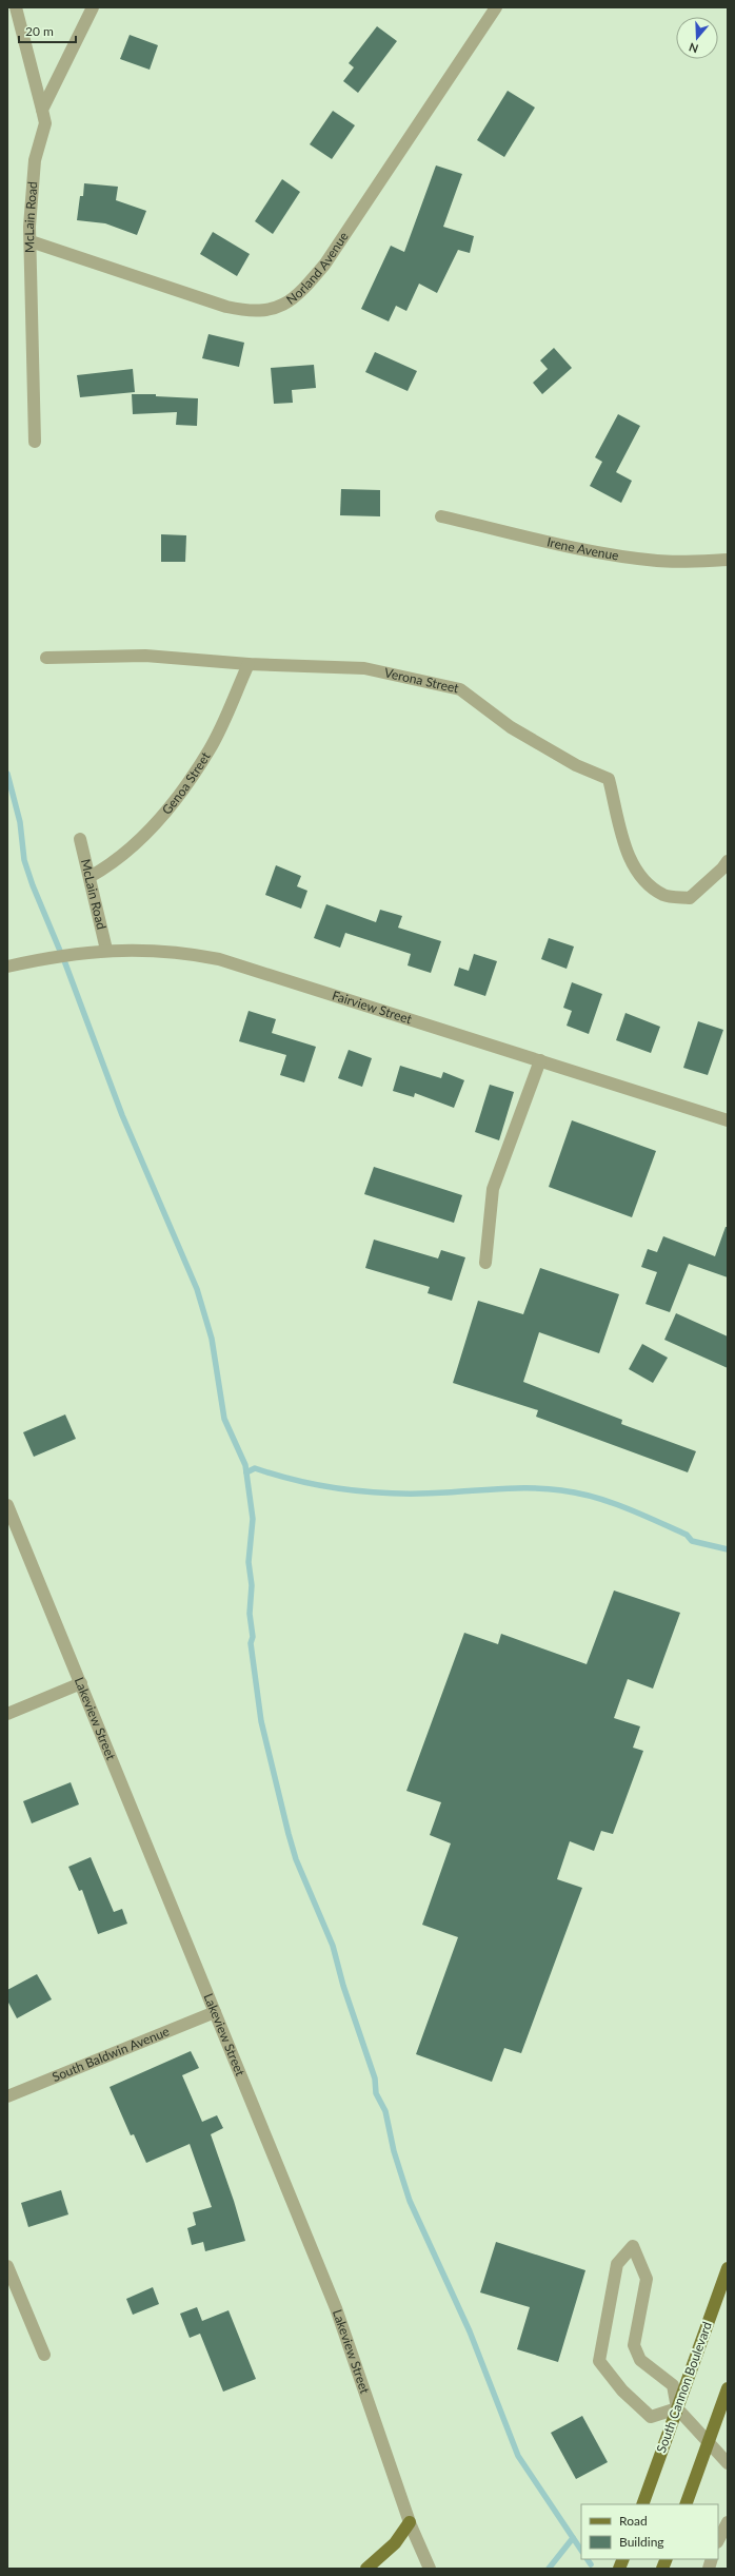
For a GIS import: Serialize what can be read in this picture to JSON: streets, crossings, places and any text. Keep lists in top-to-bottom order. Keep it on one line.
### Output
{"streets":{"main road":["South Cannon Boulevard"],"street":["McLain Road","Norland Avenue","Irene Avenue","Verona Street","Genoa Street","Fairview Street","Lakeview Street","South Baldwin Avenue"]},"crossings":[["McLain Road","Norland Avenue"],["McLain Road","Genoa Street"],["McLain Road","Fairview Street"],["Verona Street","Genoa Street"],["Lakeview Street","South Baldwin Avenue"]],"legend":["Road","Building"],"scale_bar":"20 m","north":"bottom"}
